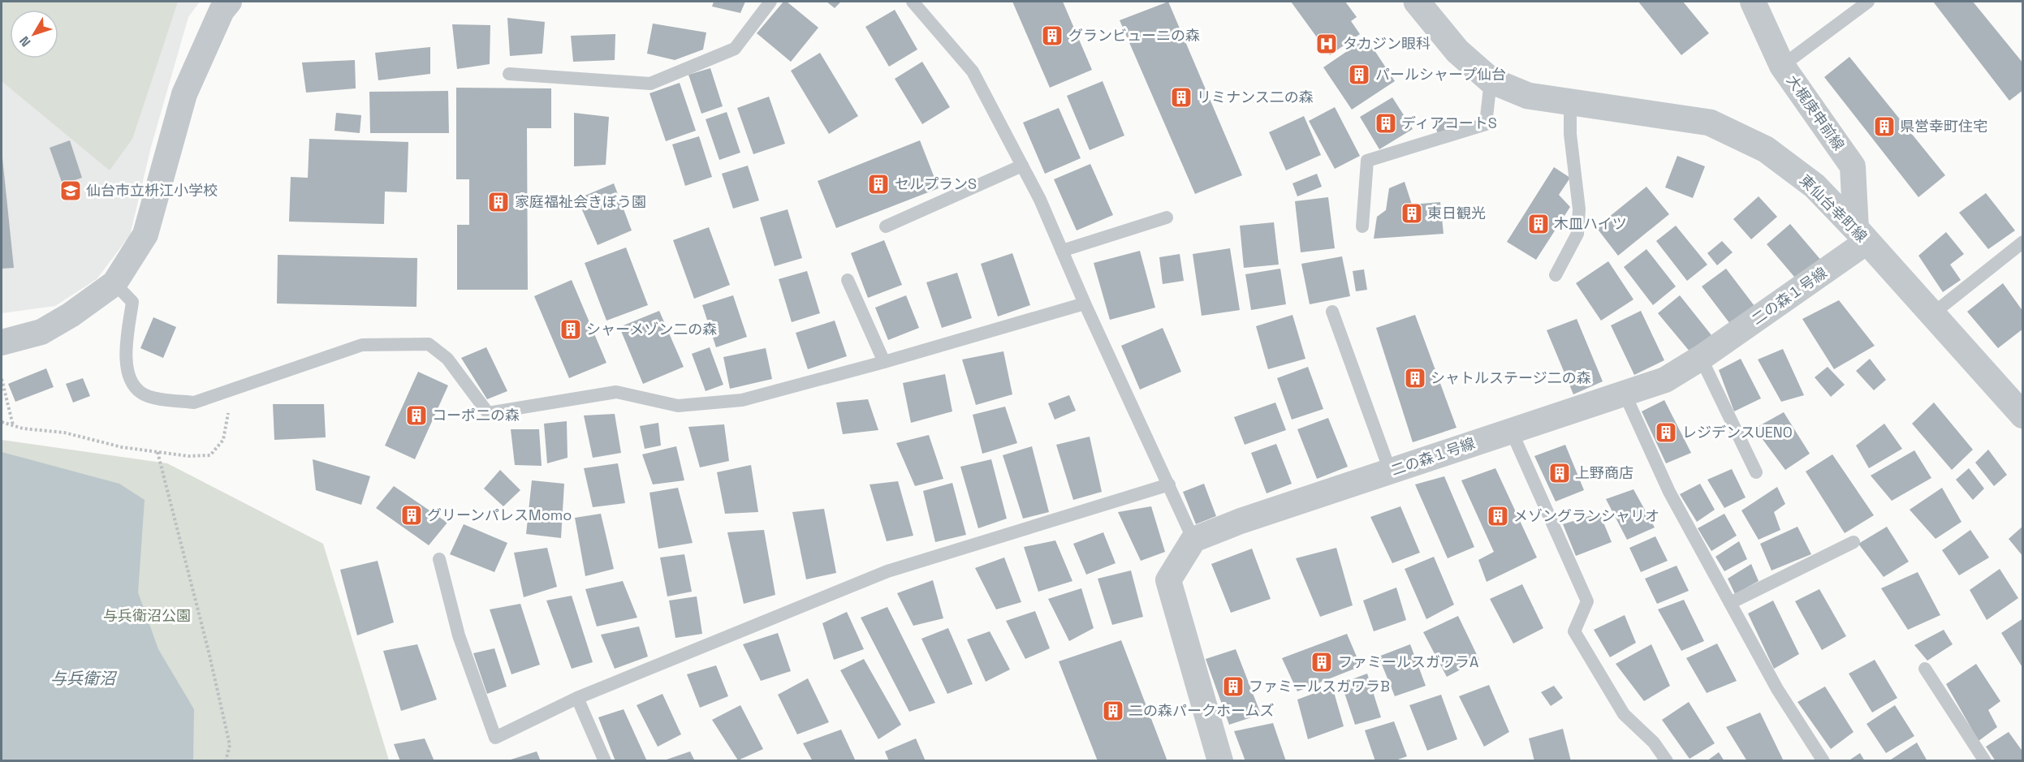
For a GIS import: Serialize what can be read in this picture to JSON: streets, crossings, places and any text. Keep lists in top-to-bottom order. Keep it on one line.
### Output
{"streets":{"street":["大梶庚申前線","東仙台幸町線","二の森１号線"]},"crossings":[["大梶庚申前線","東仙台幸町線"],["大梶庚申前線","二の森１号線"],["東仙台幸町線","二の森１号線"]],"water":["与兵衛沼"],"parks":["与兵衛沼公園"],"places":{"building":["グランビューニの森","パールシャープ仙台","リミナンス二の森","ディアコートS","県営幸町住宅","セルプランS","家庭福祉会きぼう園","東日観光","木皿ハイツ","シャーメゾン二の森","シャトルステージ二の森","コーポ二の森","レジデンスUENO","上野商店","グリーンパレスMomo","メゾングランシャリオ","ファミールスガワラA","ファミールスガワラB","二の森パークホームズ"],"hospital":["タカジン眼科"],"school or university":["仙台市立枡江小学校"]},"north":"bottom left"}
